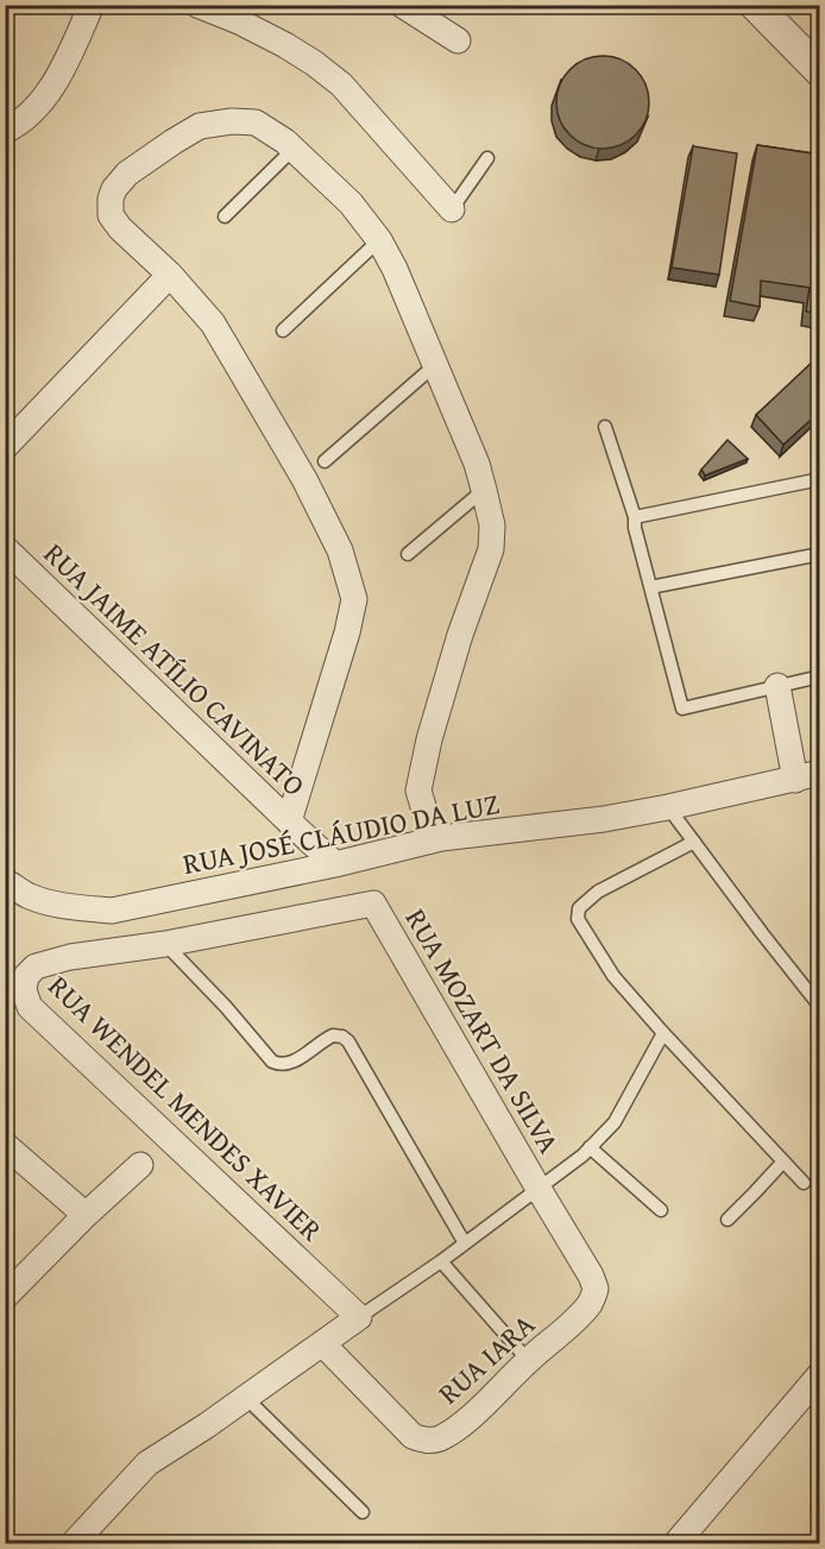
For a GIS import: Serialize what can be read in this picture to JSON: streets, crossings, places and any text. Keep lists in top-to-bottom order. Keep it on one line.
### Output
{"streets":{"street":["RUA JAIME ATÍLIO CAVINATO","RUA JOSÉ CLÁUDIO DA LUZ","RUA MOZART DA SILVA","RUA WENDEL MENDES XAVIER","RUA IARA"]},"crossings":[["RUA JAIME ATÍLIO CAVINATO","RUA JOSÉ CLÁUDIO DA LUZ"],["RUA MOZART DA SILVA","RUA WENDEL MENDES XAVIER"],["RUA MOZART DA SILVA","RUA IARA"]]}
